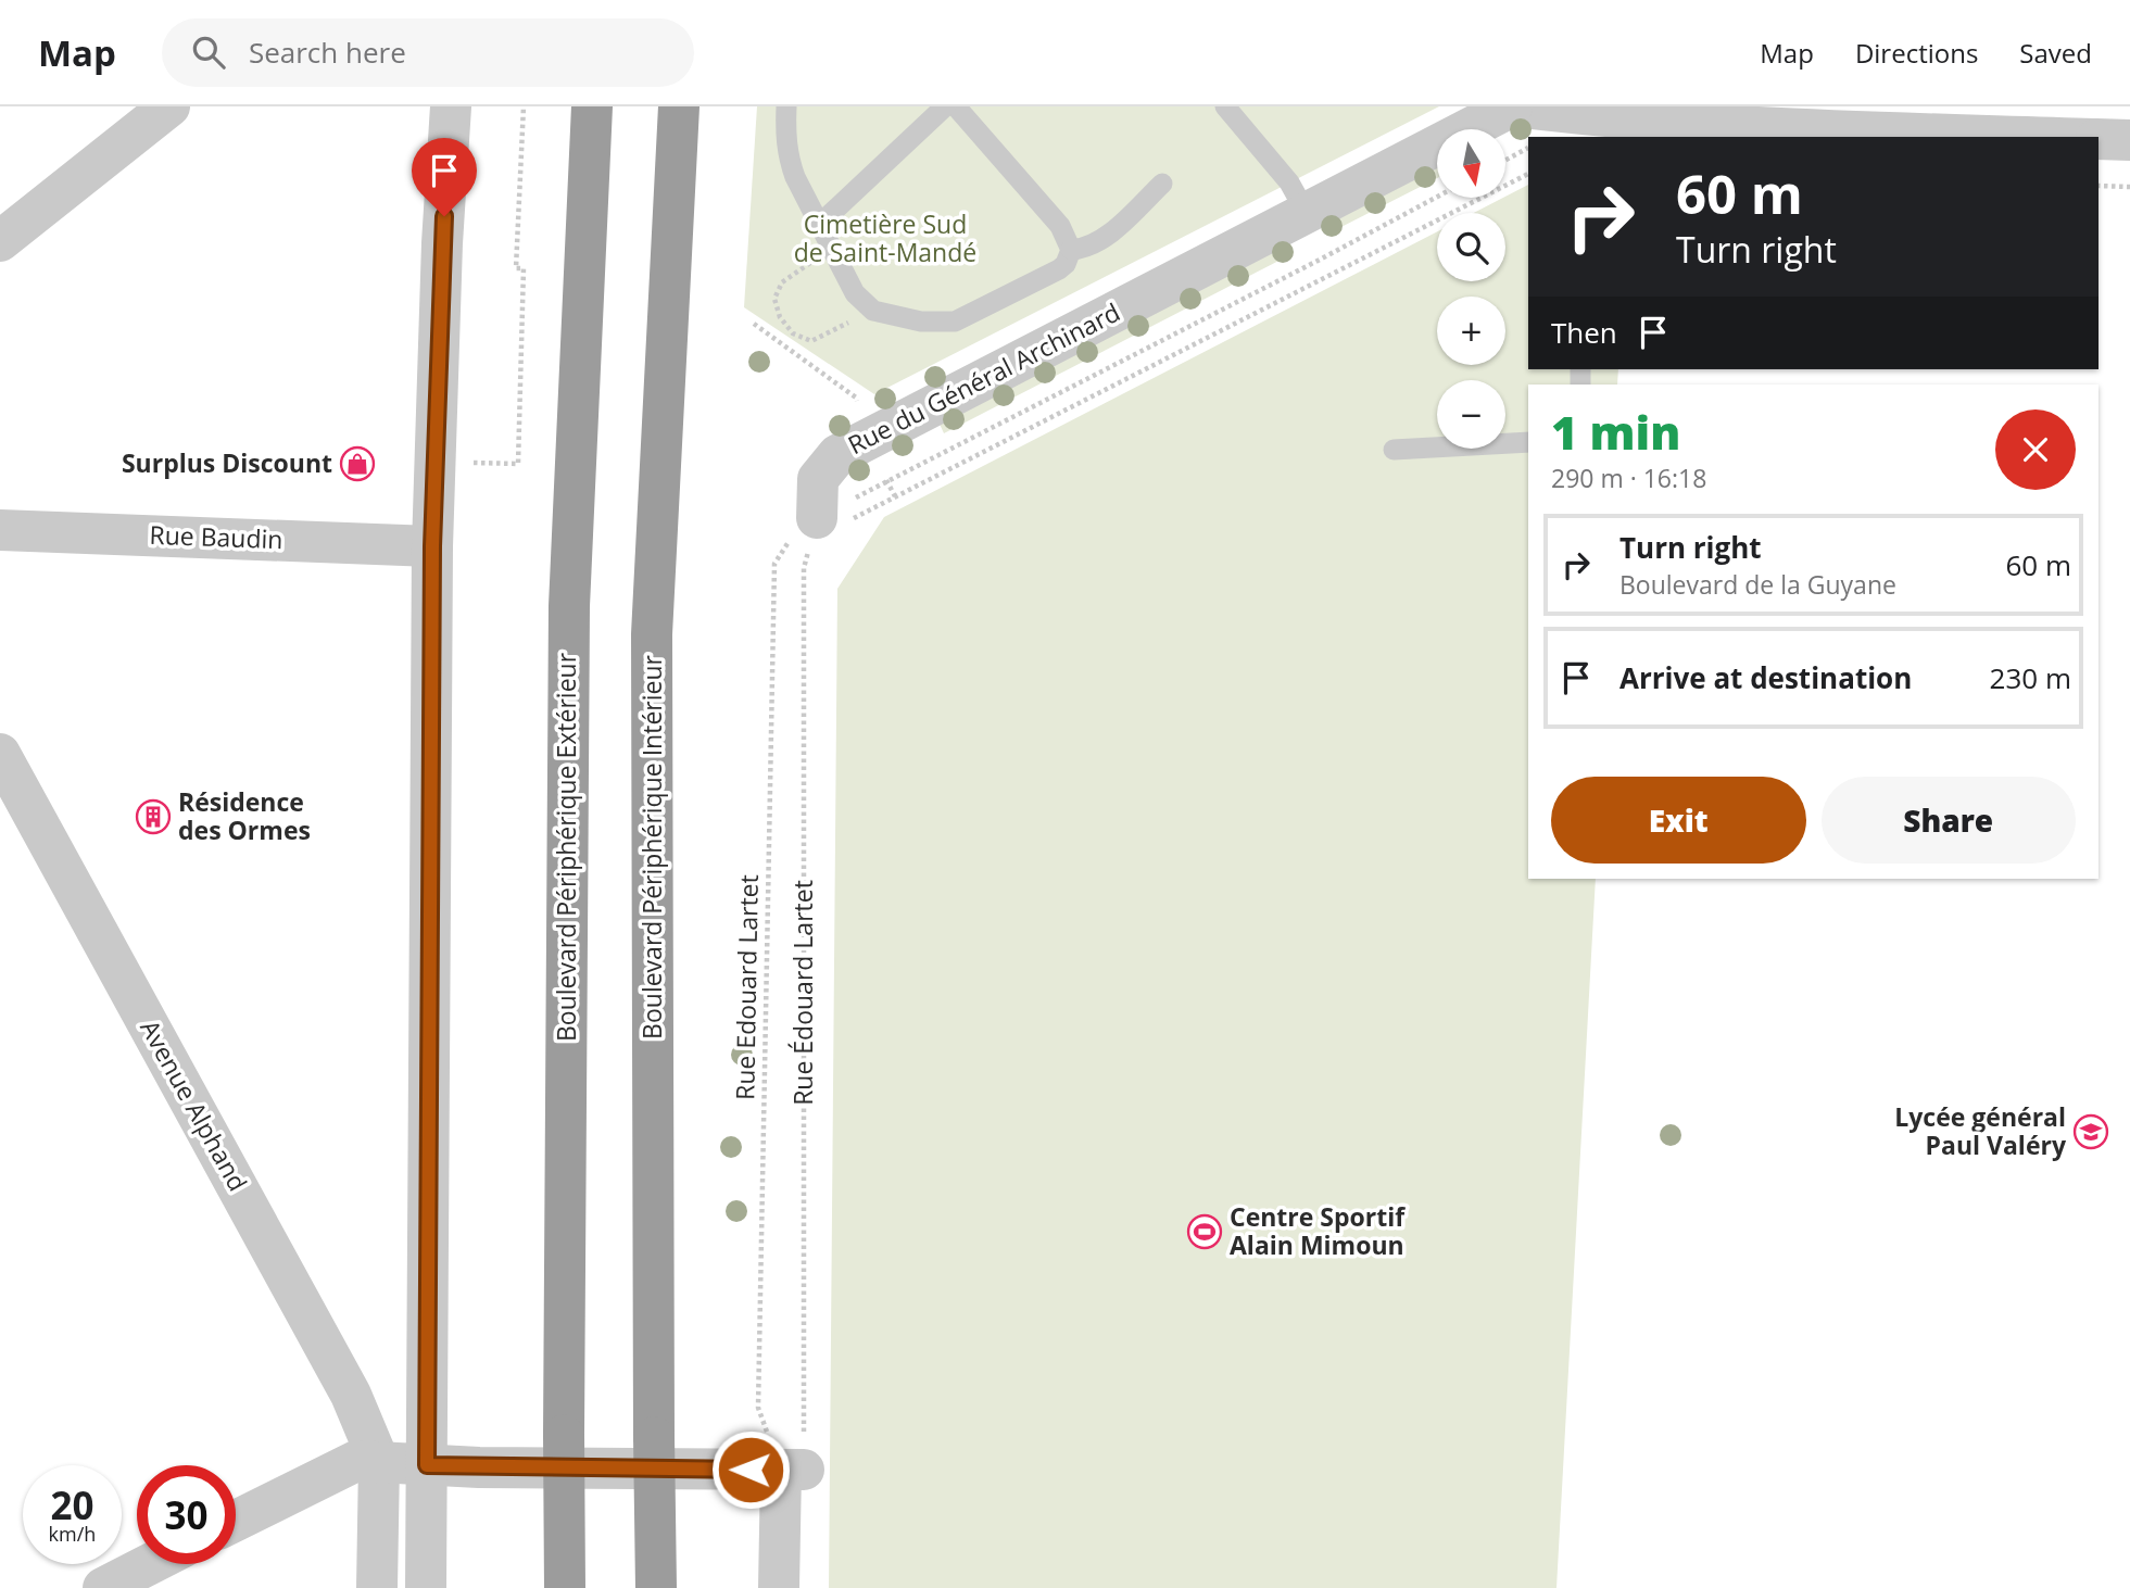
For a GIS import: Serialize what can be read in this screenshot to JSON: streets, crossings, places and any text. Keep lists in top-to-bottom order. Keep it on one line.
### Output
{"streets":{"highway":["Boulevard Périphérique Extérieur","Boulevard Périphérique Intérieur"],"street":["Rue du Général Archinard","Rue Baudin","Avenue Alphand"],"path":["Rue Edouard Lartet","Rue Édouard Lartet"]},"crossings":[["Rue du Général Archinard","Rue Edouard Lartet"],["Rue du Général Archinard","Rue Édouard Lartet"],["Rue Edouard Lartet","Rue Édouard Lartet"]],"parks":["Cimetière Sud de Saint-Mandé"],"places":{"shop":["Surplus Discount"],"building":["Résidence des Ormes"],"school or university":["Lycée général Paul Valéry"],"sports":["Centre Sportif Alain Mimoun"]},"north":"bottom","page":{"header":"Map","search":"Search here","nav":["Map","Directions","Saved"],"map_buttons":["+","−"],"turn":["60 m","Turn right"],"then":"Then","heading":["1 min","290 m · 16:18"],"list":[{"name":"Turn right","note":"Boulevard de la Guyane","value":"60 m"},{"name":"Arrive at destination","value":"230 m"}],"buttons":["Exit","Share"],"speed":"20 km/h","limit":"30"}}
